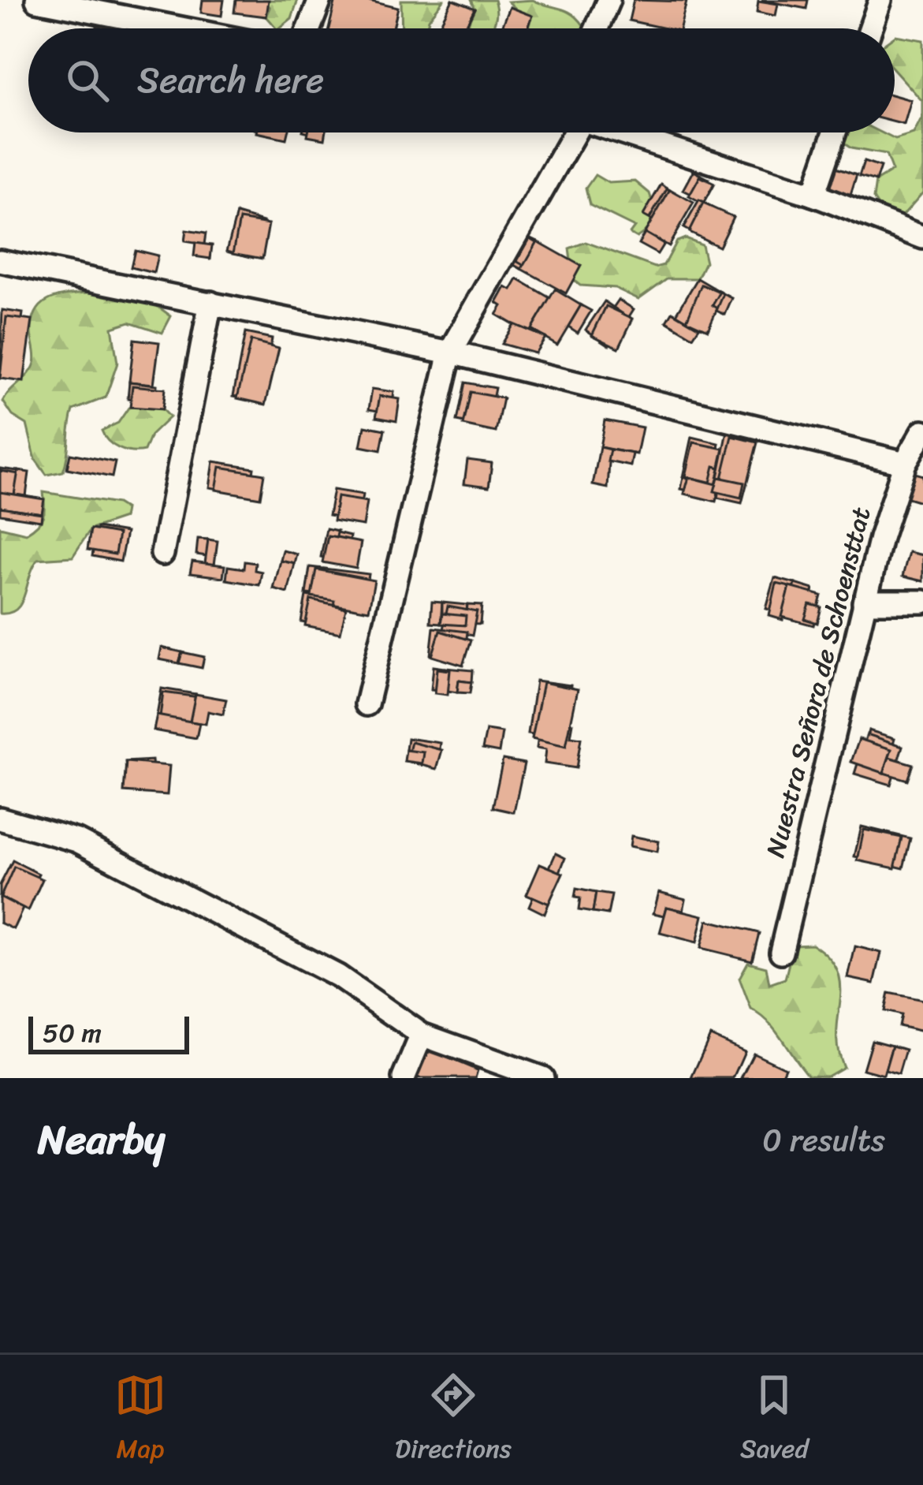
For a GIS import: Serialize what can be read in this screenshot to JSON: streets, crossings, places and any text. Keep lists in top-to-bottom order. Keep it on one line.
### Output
{"streets":{"street":["Nuestra Señora de Schoensttat"]},"scale_bar":"50 m","page":{"search":"Search here","scale":"50 m","heading":["Nearby","0 results"],"nav":["Map","Directions","Saved"]}}
